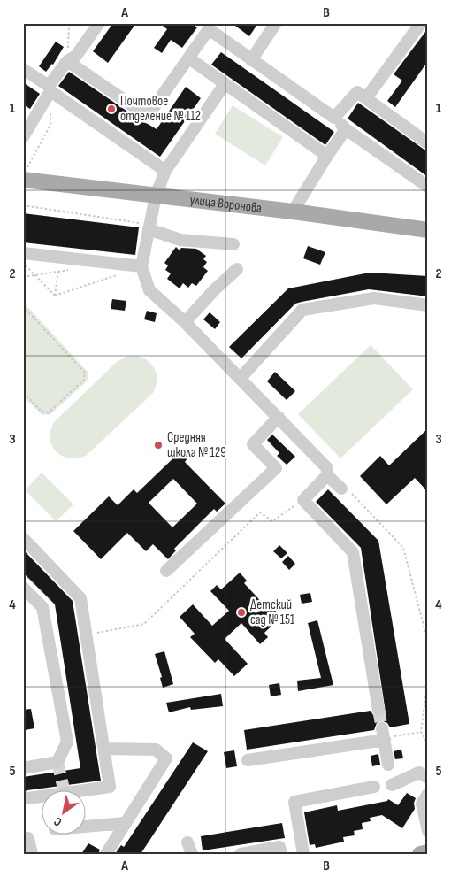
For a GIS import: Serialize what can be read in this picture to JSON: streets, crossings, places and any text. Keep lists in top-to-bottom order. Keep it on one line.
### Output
{"streets":{"main road":["улица Воронова"]},"places":["Почтовое отделение № 112","Средняя школа № 129","Детский сад № 151"],"north":"bottom left","grid":{"columns":["A","B"],"rows":["1","2","3","4","5"]}}
